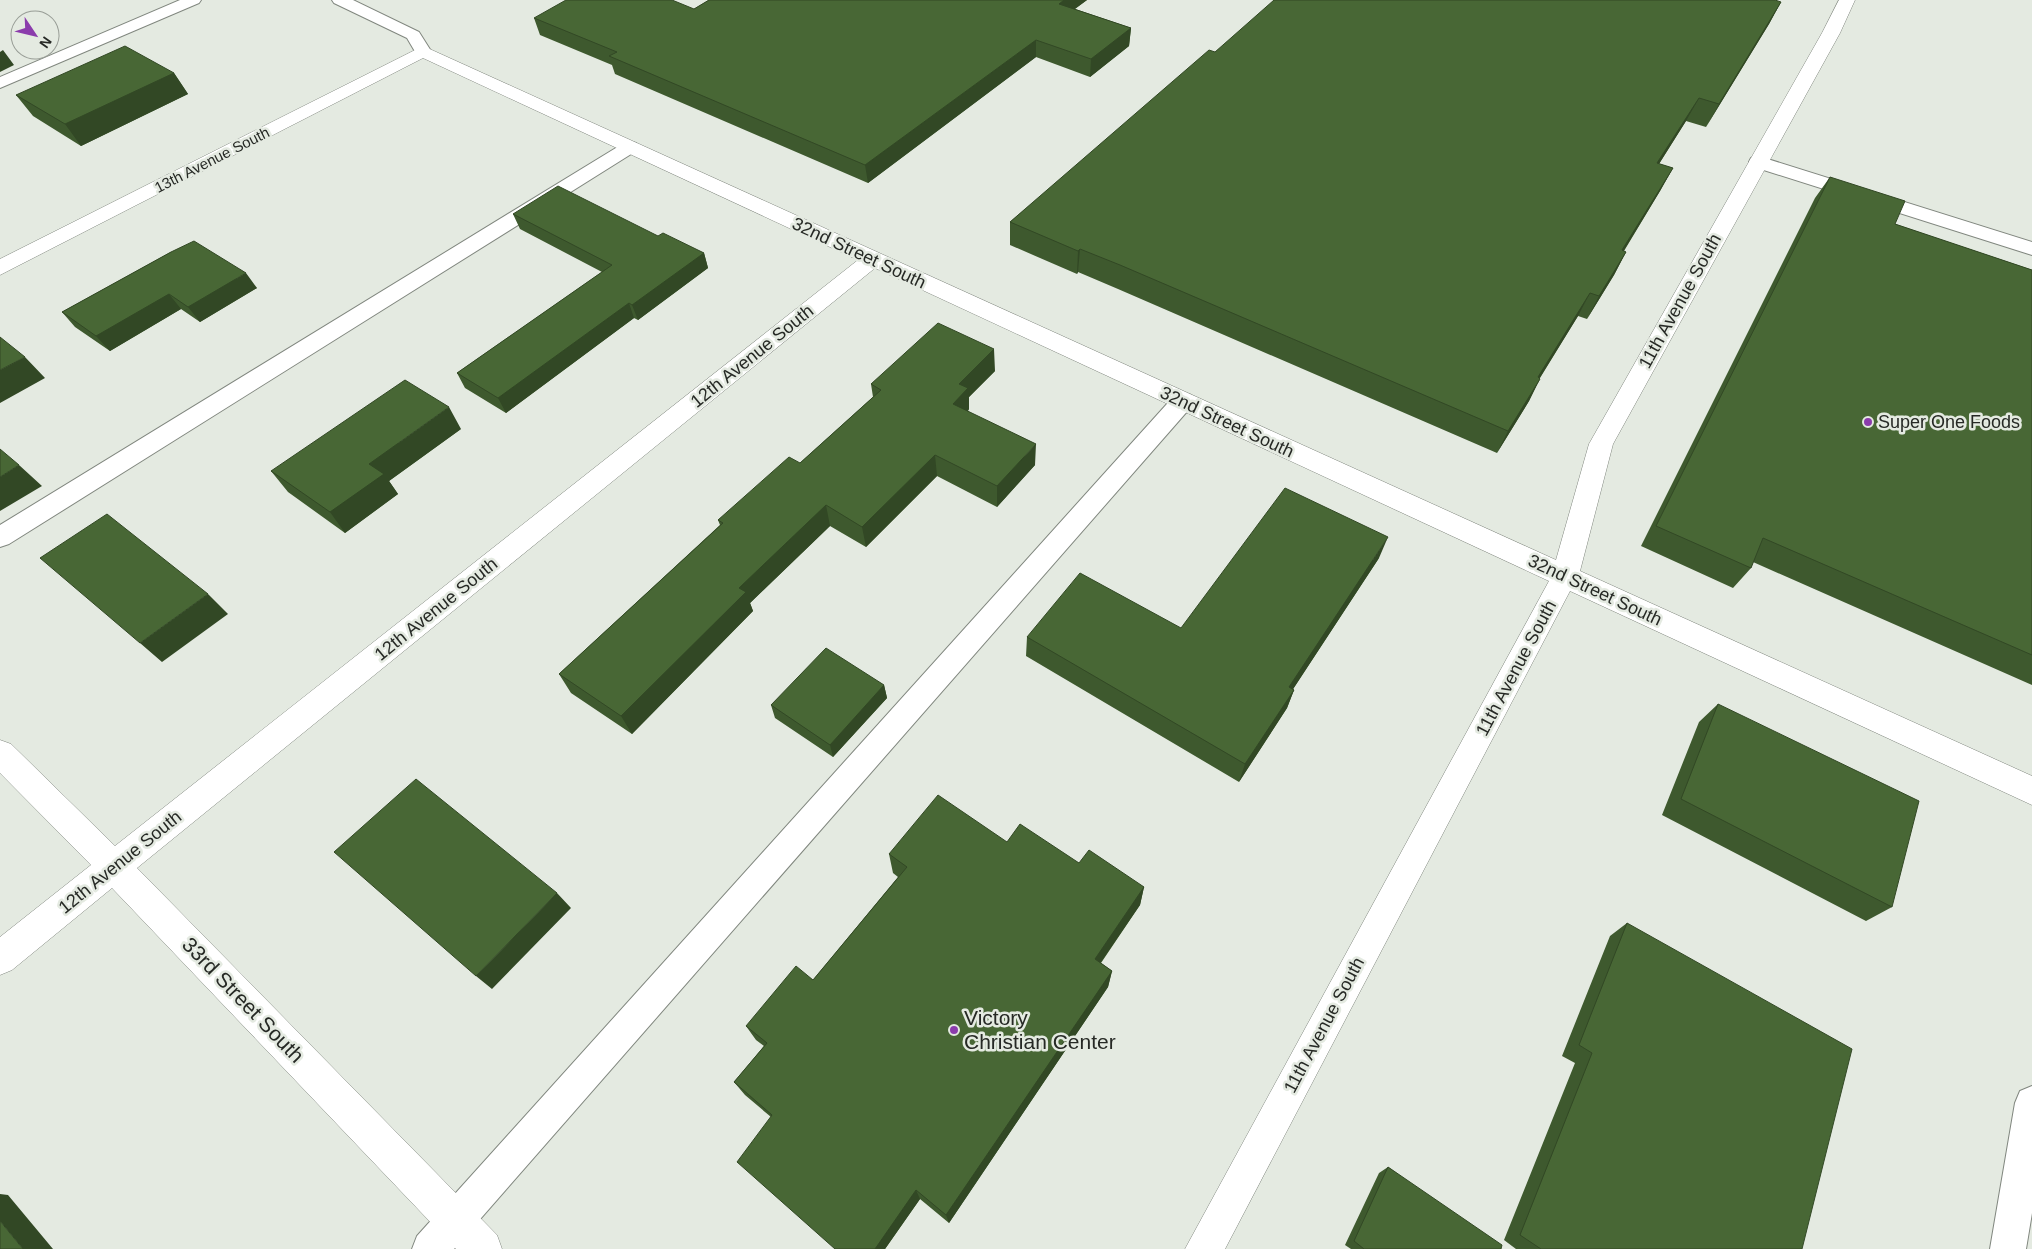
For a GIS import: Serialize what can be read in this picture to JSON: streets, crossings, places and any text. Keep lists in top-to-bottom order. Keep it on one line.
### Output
{"streets":{"street":["13th Avenue South","32nd Street South","11th Avenue South","12th Avenue South","33rd Street South"]},"crossings":[["13th Avenue South","32nd Street South"],["32nd Street South","11th Avenue South"],["32nd Street South","12th Avenue South"],["12th Avenue South","33rd Street South"]],"places":["Super One Foods","Victory Christian Center"],"north":"bottom right"}
